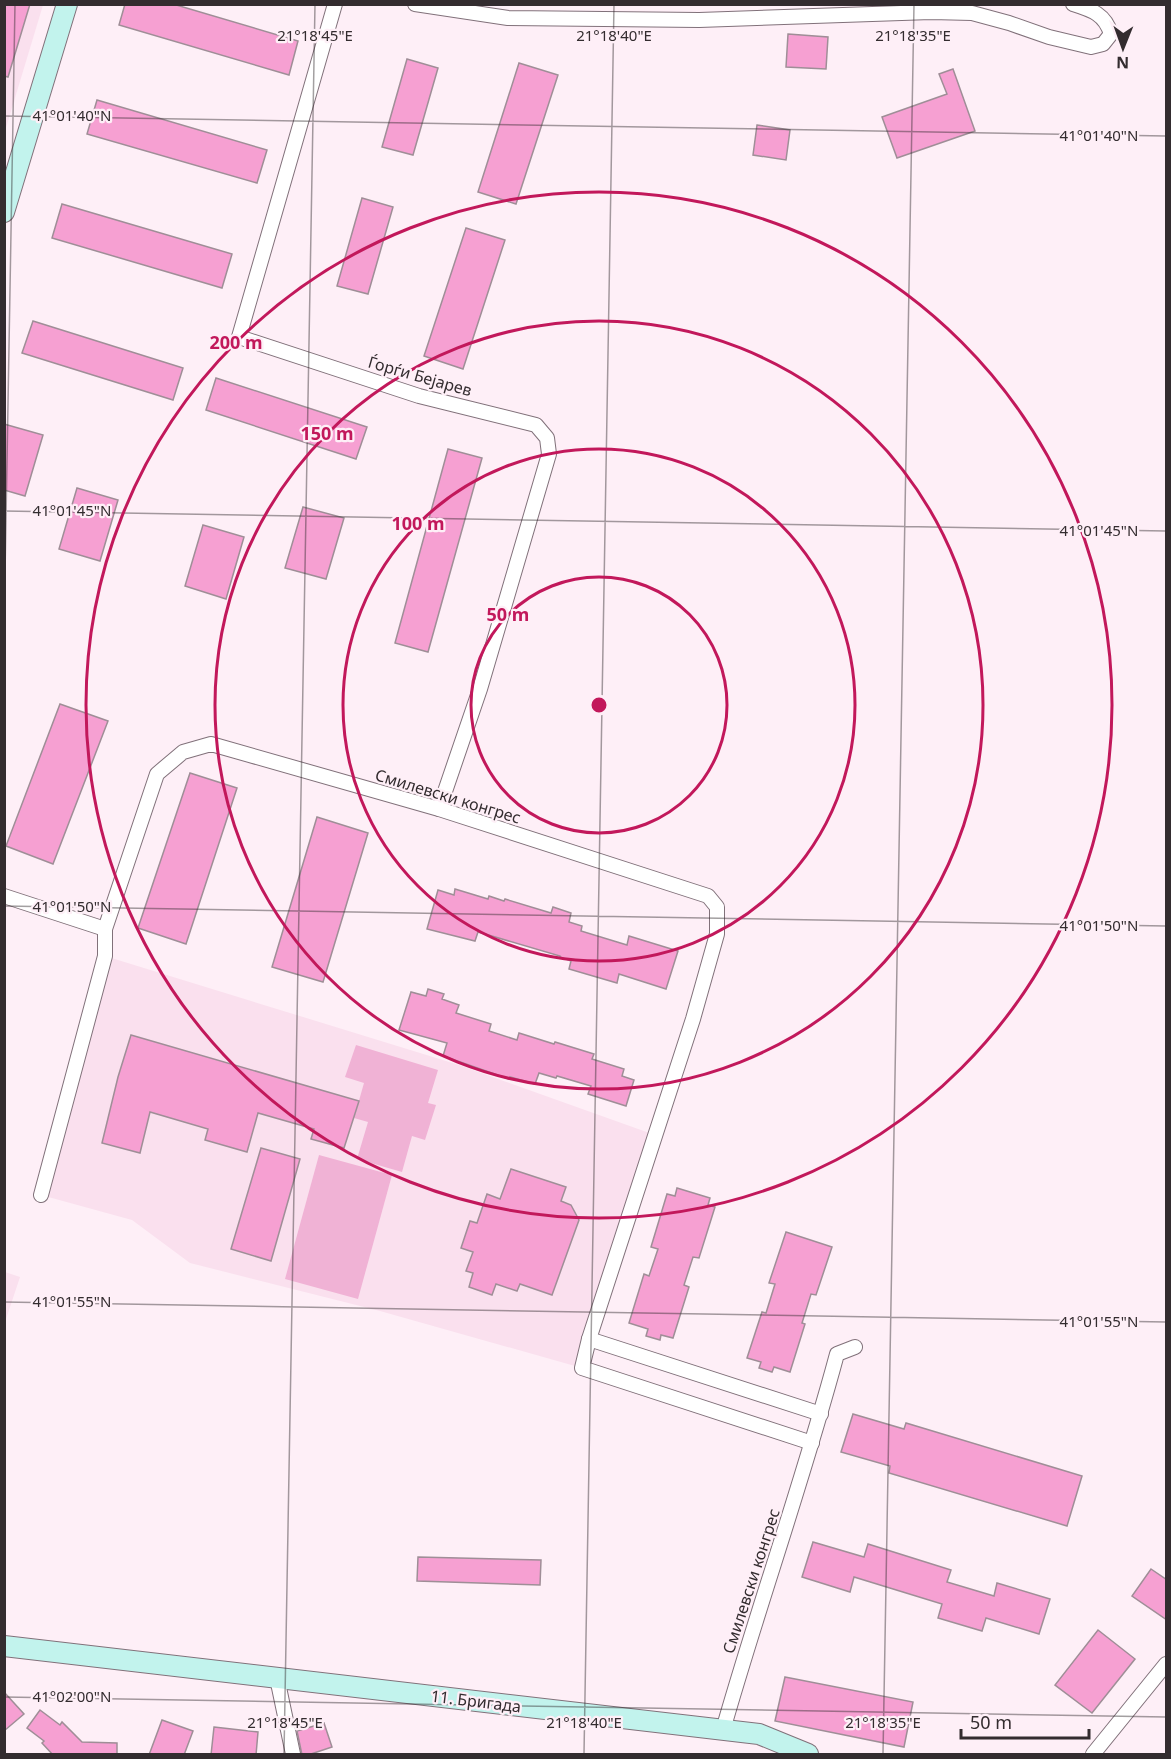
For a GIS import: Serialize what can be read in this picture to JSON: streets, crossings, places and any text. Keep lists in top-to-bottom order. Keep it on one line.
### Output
{"streets":{"main road":["11. Бригада"],"street":["Ѓорѓи Бејарев","Смилевски конгрес"]},"crossings":[["Ѓорѓи Бејарев","Смилевски конгрес"],["Смилевски конгрес","11. Бригада"]],"scale_bar":"50 m","north":"bottom","coordinates":["21°18'45\"E","21°18'40\"E","21°18'35\"E","41°01'40\"N","41°01'45\"N","41°01'50\"N","41°01'55\"N","41°02'00\"N"],"rings":["200 m","150 m","100 m","50 m"]}
